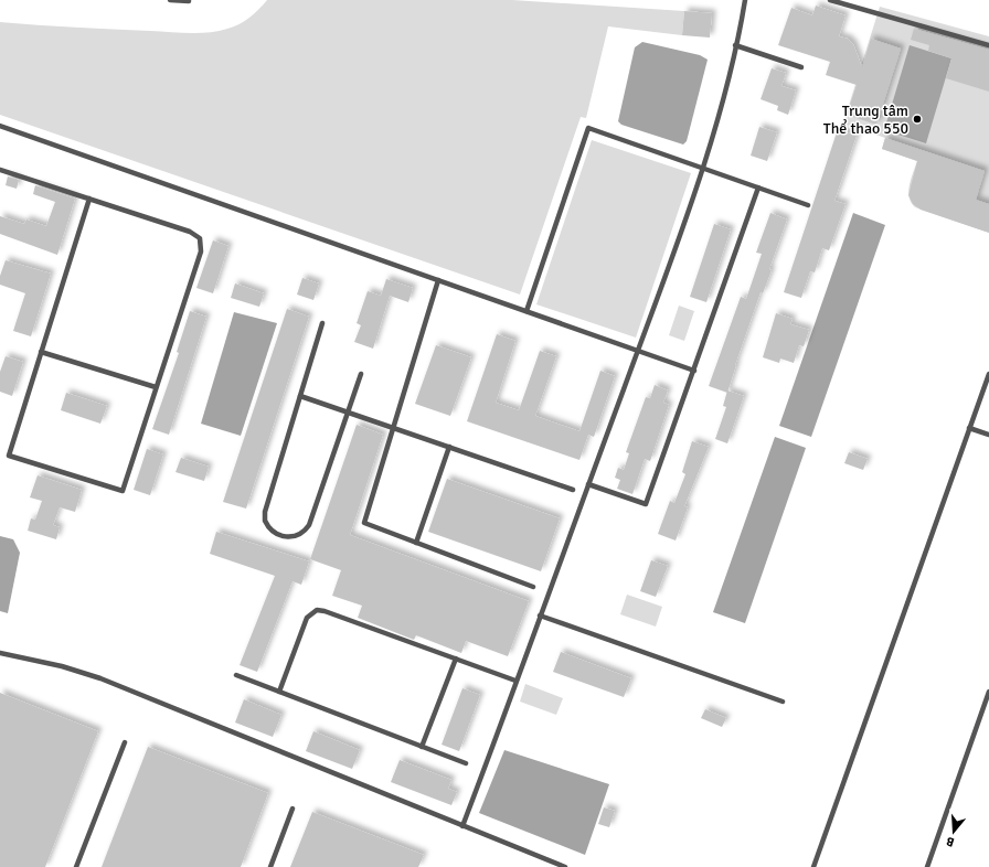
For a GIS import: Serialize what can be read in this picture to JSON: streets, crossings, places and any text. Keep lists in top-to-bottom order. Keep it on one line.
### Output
{"places":["Trung tâm Thể thao 550"],"north":"bottom"}
